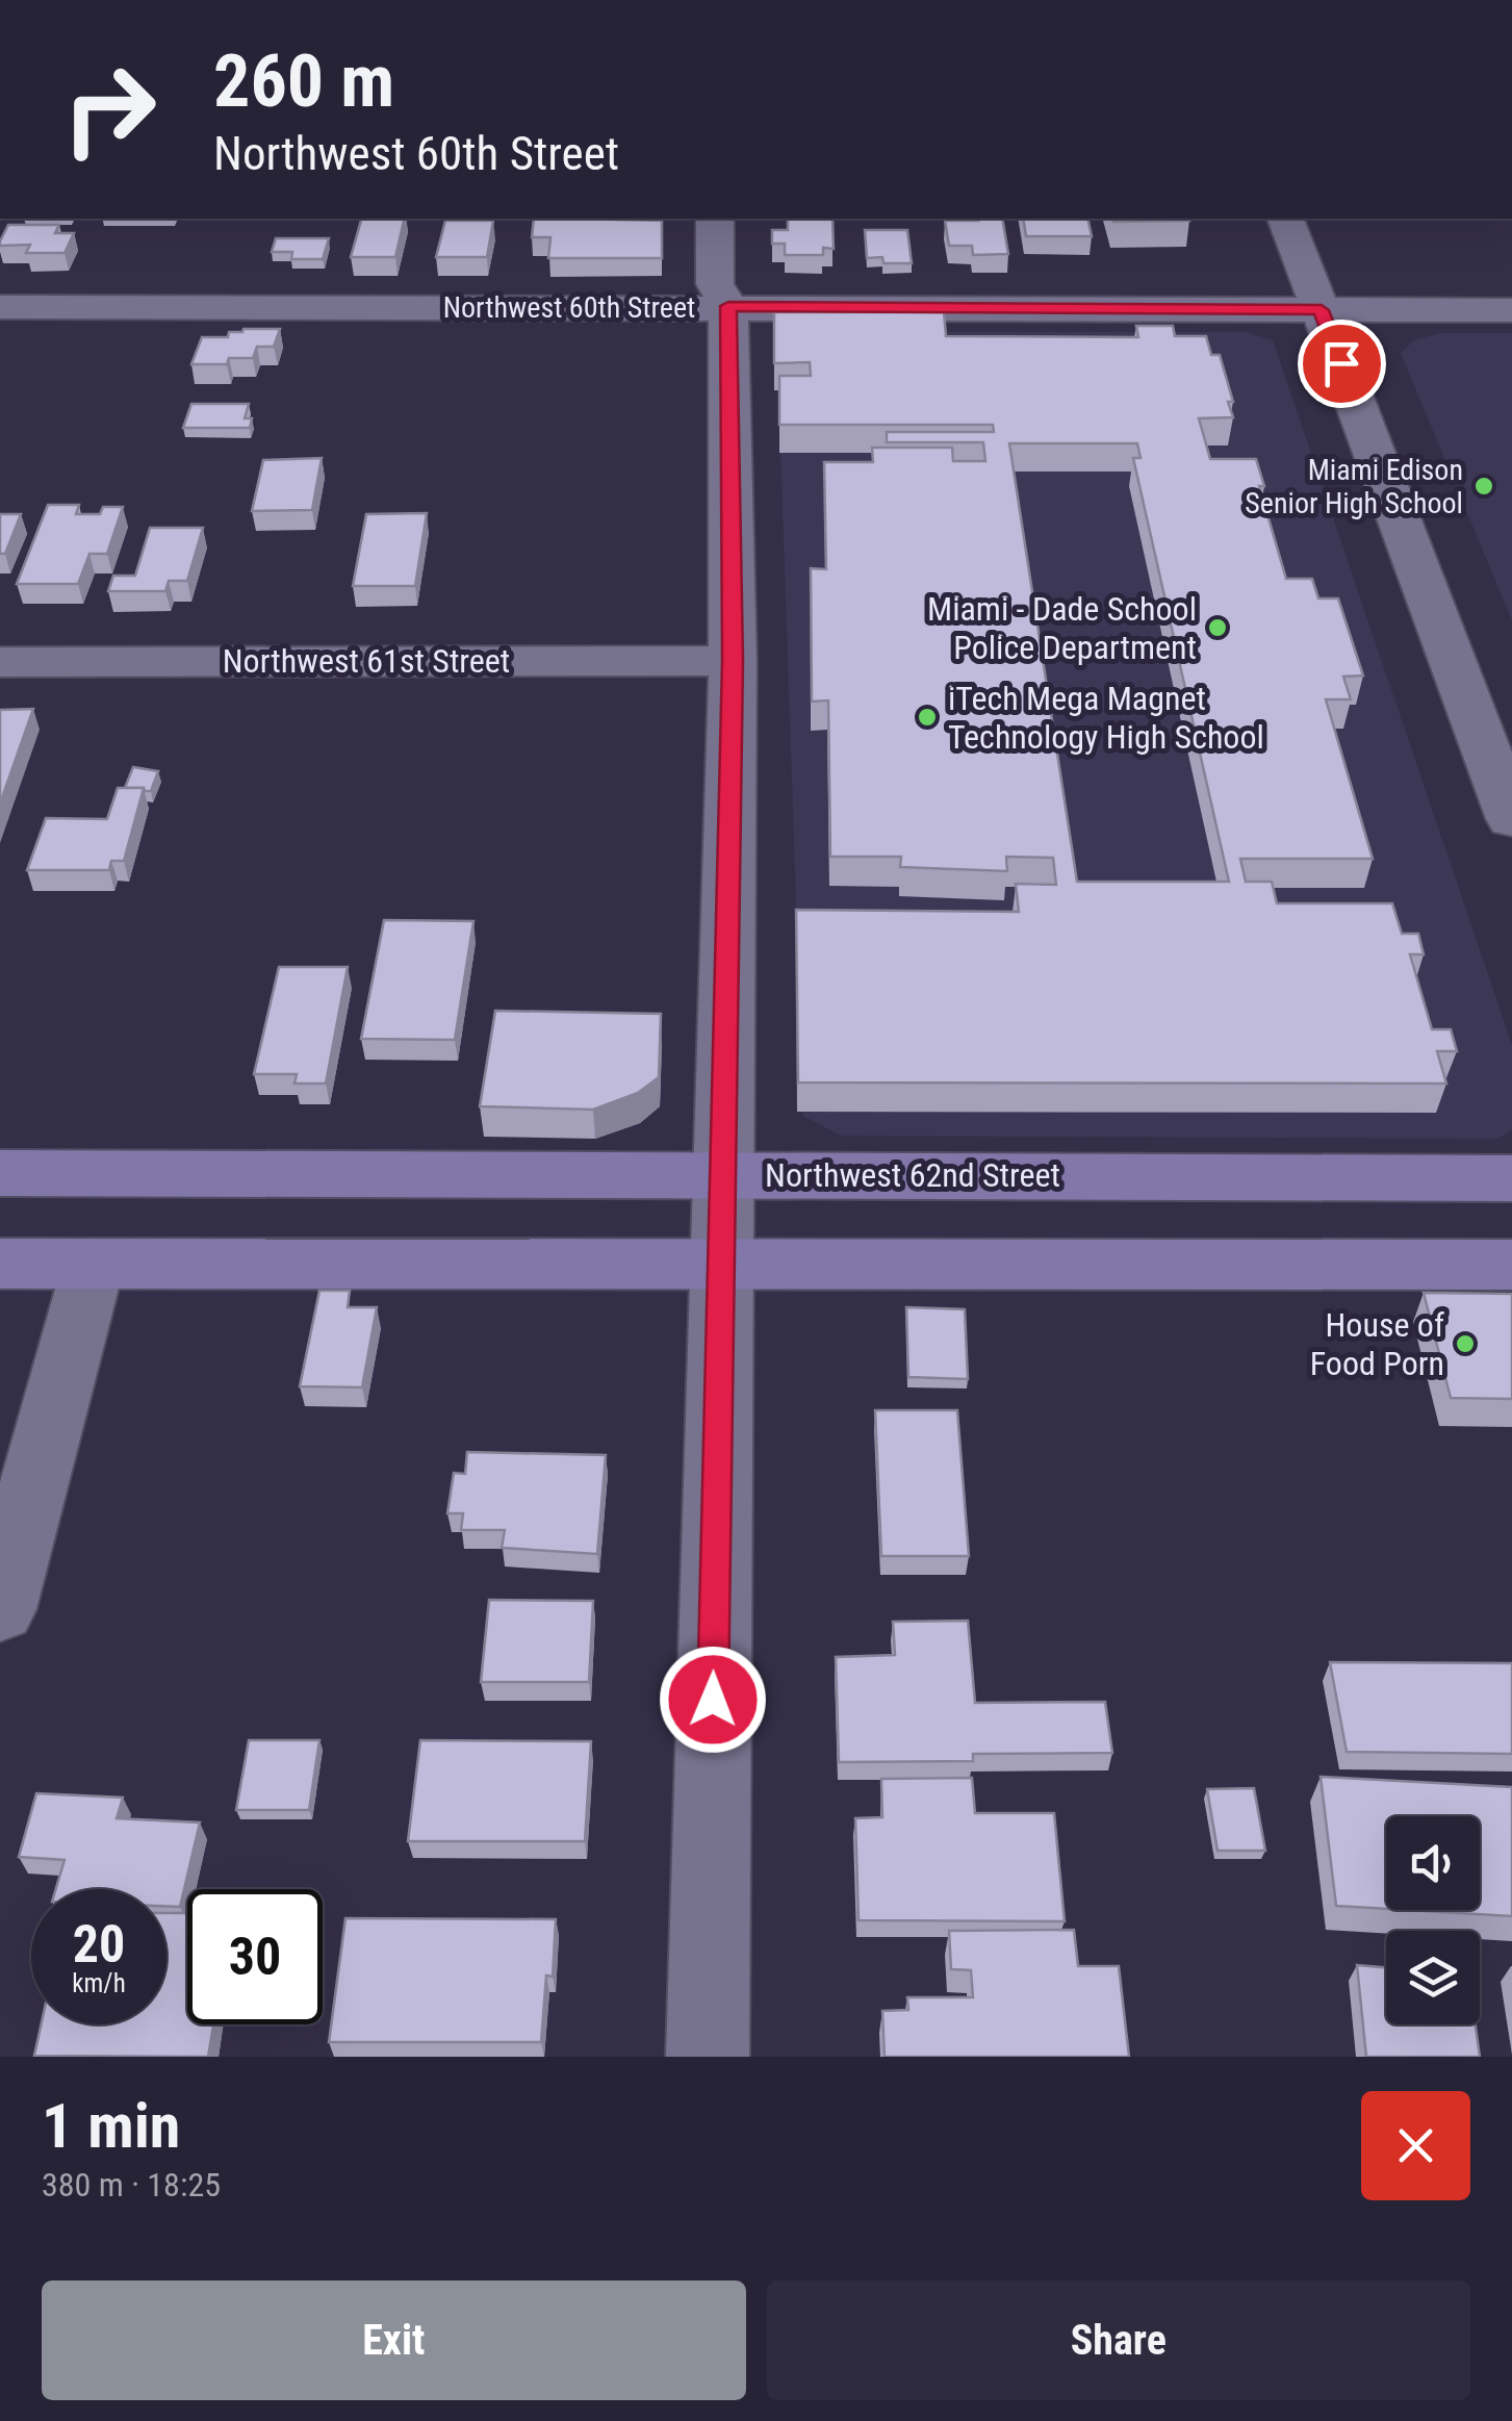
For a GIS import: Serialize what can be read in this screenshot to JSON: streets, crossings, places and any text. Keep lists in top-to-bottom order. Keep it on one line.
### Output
{"streets":{"main road":["Northwest 62nd Street"],"street":["Northwest 60th Street","Northwest 61st Street"]},"places":["Miami Edison Senior High School","Miami - Dade School Police Department","iTech Mega Magnet Technology High School","House of Food Porn"],"page":{"turn":["260 m","Northwest 60th Street"],"speed":"20 km/h","limit":"30","heading":["1 min","380 m · 18:25"],"buttons":["Exit","Share"]}}
